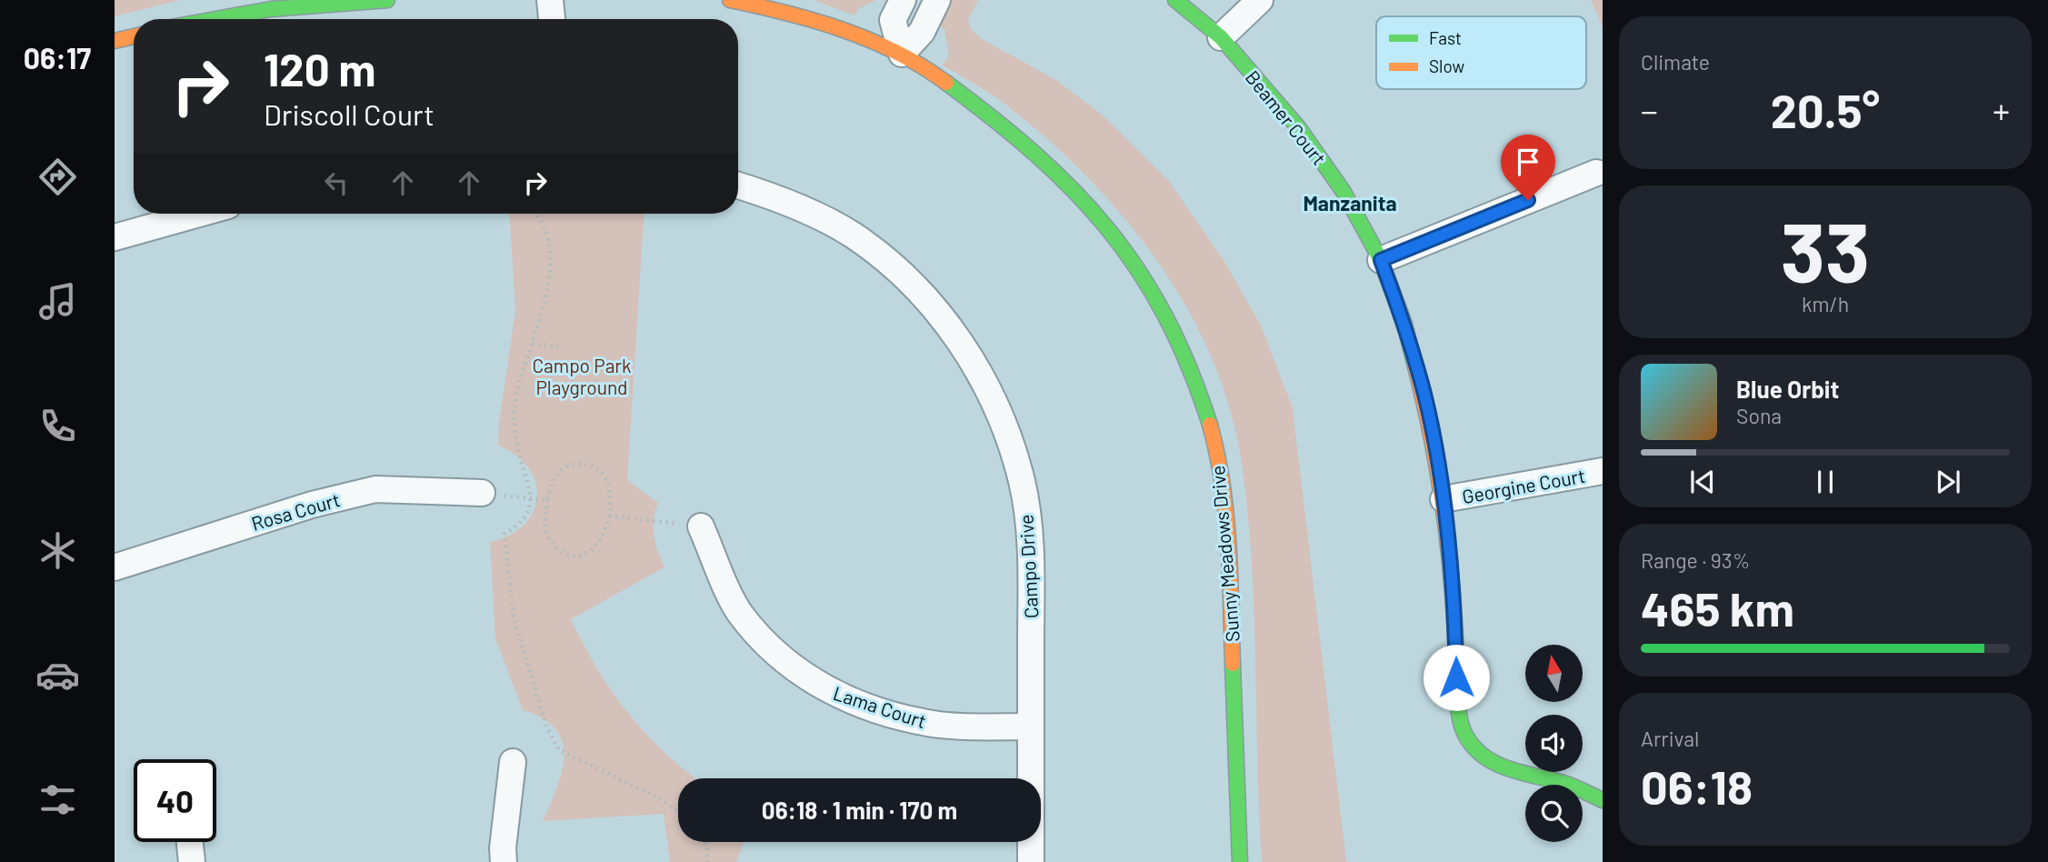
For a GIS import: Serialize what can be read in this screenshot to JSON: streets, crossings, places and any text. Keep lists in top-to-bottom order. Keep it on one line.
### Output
{"streets":{"street":["Beamer Court","Georgine Court","Rosa Court","Sunny Meadows Drive","Campo Drive","Lama Court"]},"crossings":[["Beamer Court","Georgine Court"],["Campo Drive","Lama Court"]],"districts":["Manzanita"],"parks":["Campo Park Playground"],"legend":["Fast","Slow"],"north":"top","page":{"tabs":"06:17","tile":["Climate",["33","km/h"],["Range · 93%","465 km"],["Arrival","06:18"]],"turn":["120 m","Driscoll Court"],"heat":["−","20.5°","+"],"song":["Blue Orbit","Sona"],"limit":"40","trip":"06:18 · 1 min · 170 m"}}
